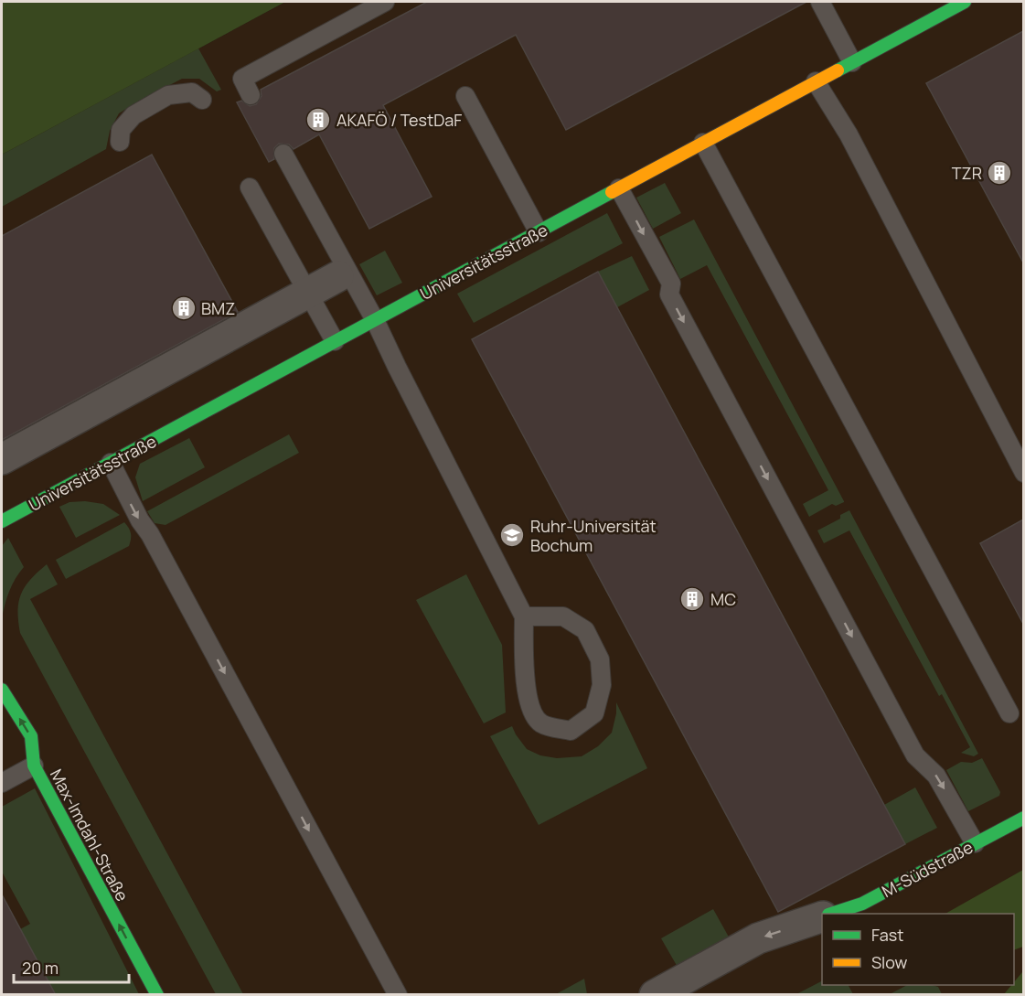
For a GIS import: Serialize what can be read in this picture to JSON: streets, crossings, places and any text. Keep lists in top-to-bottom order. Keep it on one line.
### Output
{"streets":{"street":["Universitätsstraße","Max-Imdahl-Straße","M-Südstraße"]},"one_way":["Max-Imdahl-Straße"],"places":{"building":["AKAFÖ / TestDaF","TZR","BMZ","MC"],"school or university":["Ruhr-Universität Bochum"]},"legend":["Fast","Slow"],"scale_bar":"20 m"}
